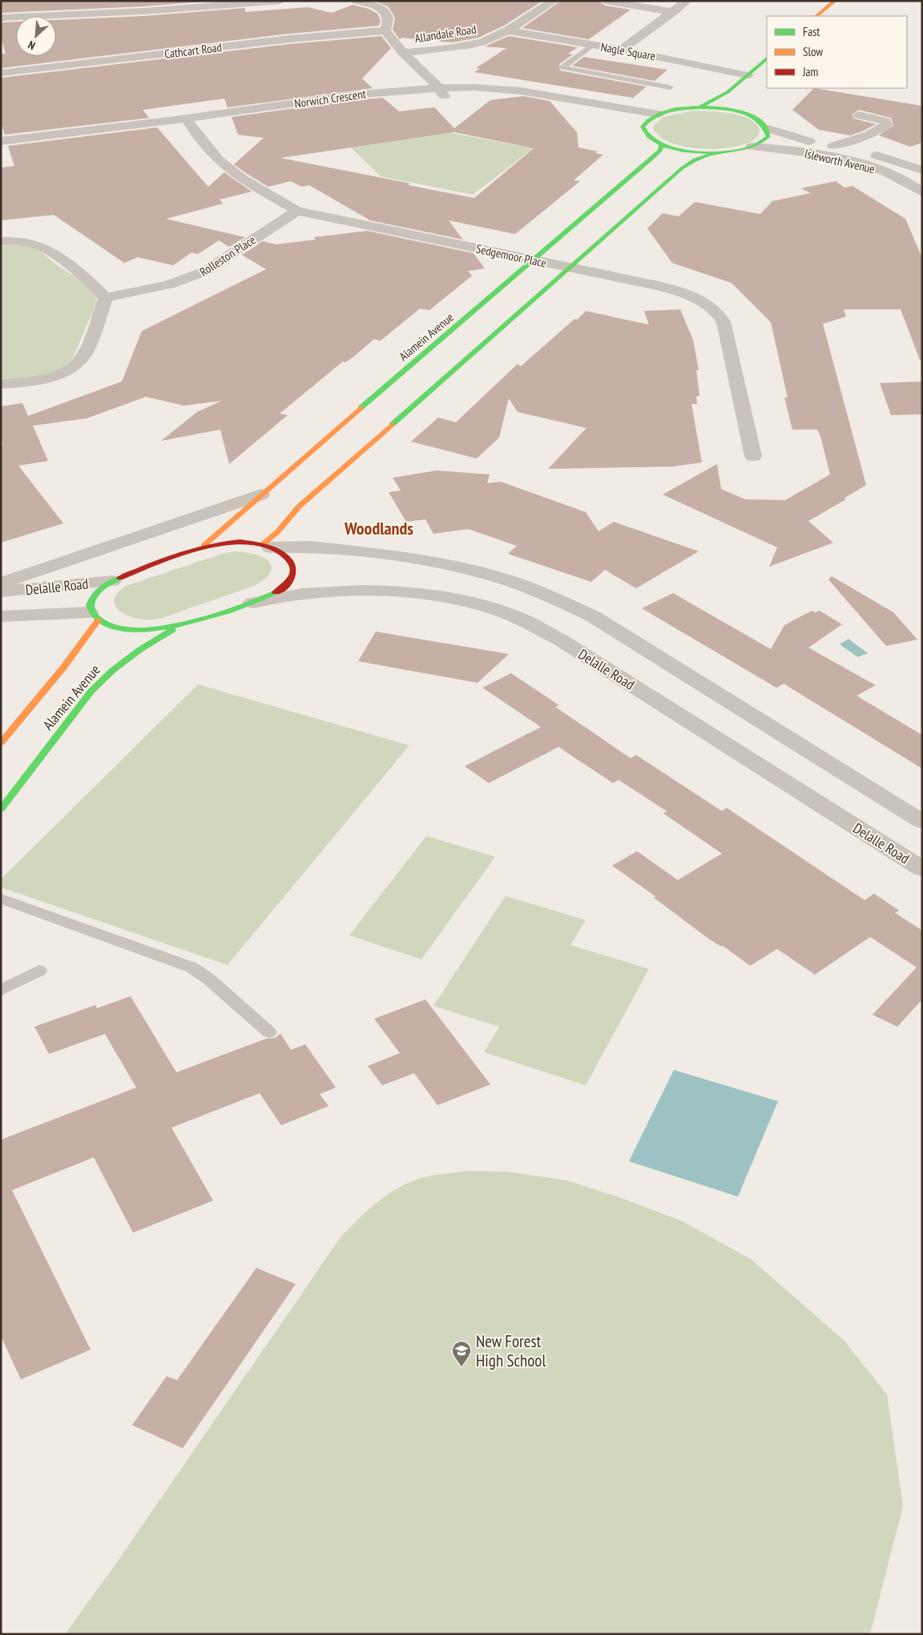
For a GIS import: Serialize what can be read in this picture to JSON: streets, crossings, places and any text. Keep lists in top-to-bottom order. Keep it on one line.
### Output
{"streets":{"street":["Allandale Road","Cathcart Road","Nagle Square","Norwich Crescent","Isleworth Avenue","Rolleston Place","Sedgemoor Place","Alamein Avenue","Delalle Road"]},"crossings":[["Allandale Road","Nagle Square"],["Norwich Crescent","Sedgemoor Place"],["Rolleston Place","Sedgemoor Place"],["Sedgemoor Place","Alamein Avenue"],["Alamein Avenue","Delalle Road"]],"districts":["Woodlands"],"places":{"school or university":["New Forest High School"]},"legend":["Fast","Slow","Jam"],"north":"bottom left"}
